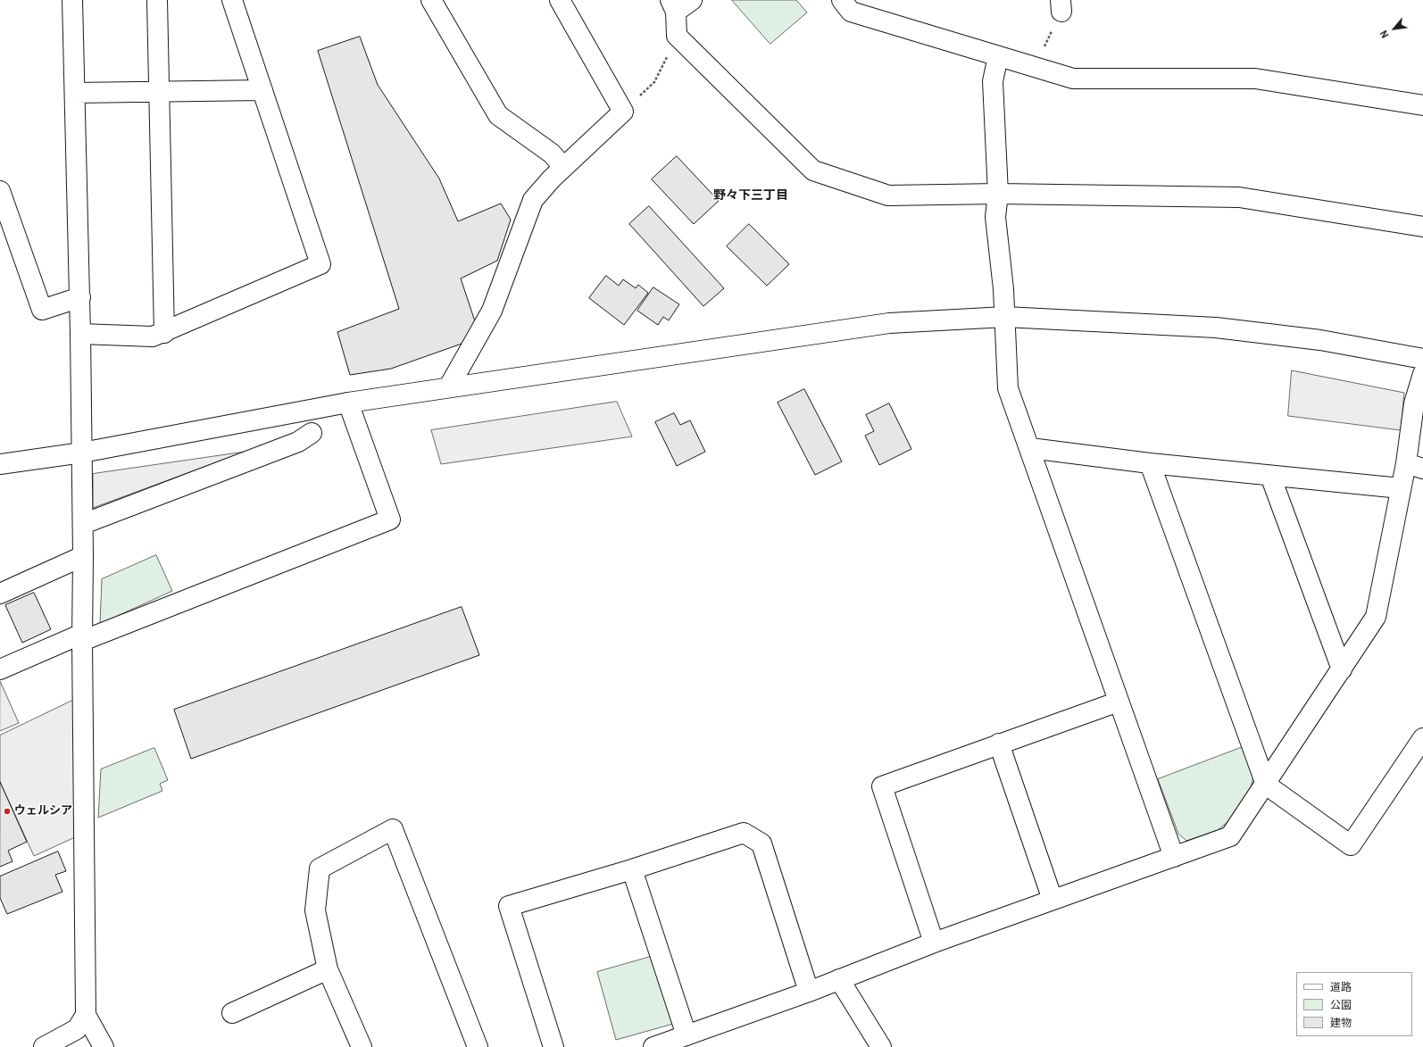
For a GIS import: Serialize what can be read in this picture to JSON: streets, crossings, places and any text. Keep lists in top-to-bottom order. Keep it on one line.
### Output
{"districts":["野々下三丁目"],"places":["ウェルシア"],"legend":["道路","公園","建物"],"north":"bottom left"}
